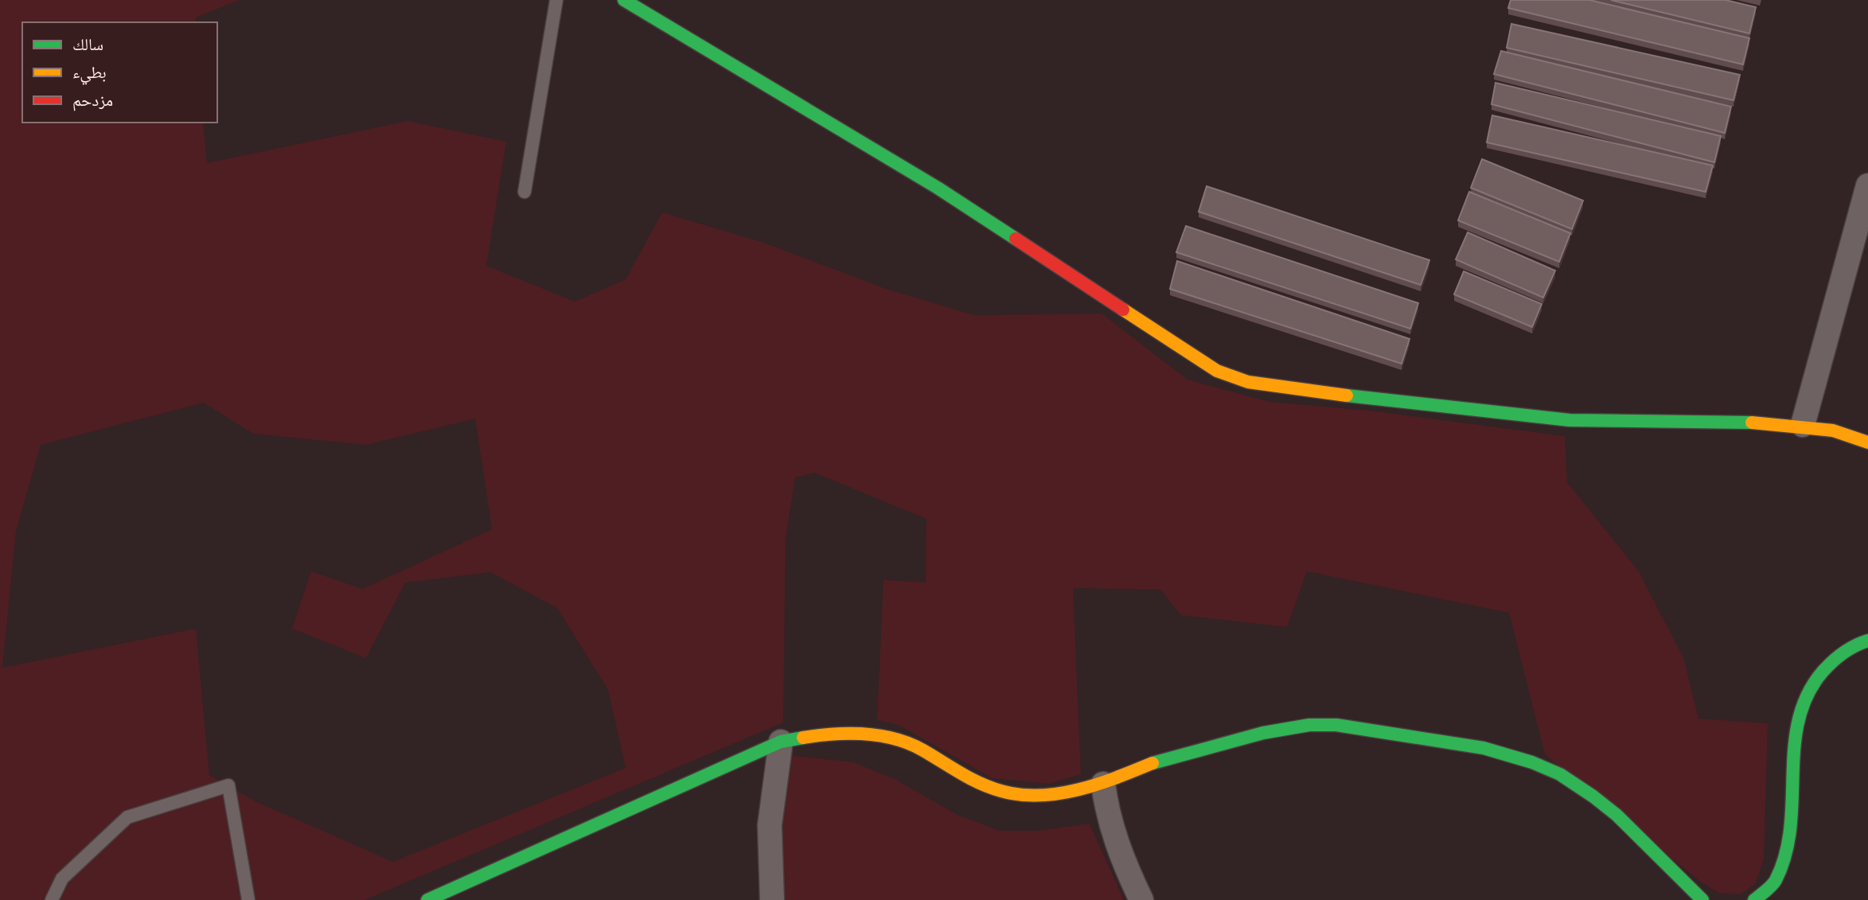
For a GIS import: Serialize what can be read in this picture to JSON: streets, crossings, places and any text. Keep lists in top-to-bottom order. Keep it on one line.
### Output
{"legend":["سالك","بطيء","مزدحم"]}
